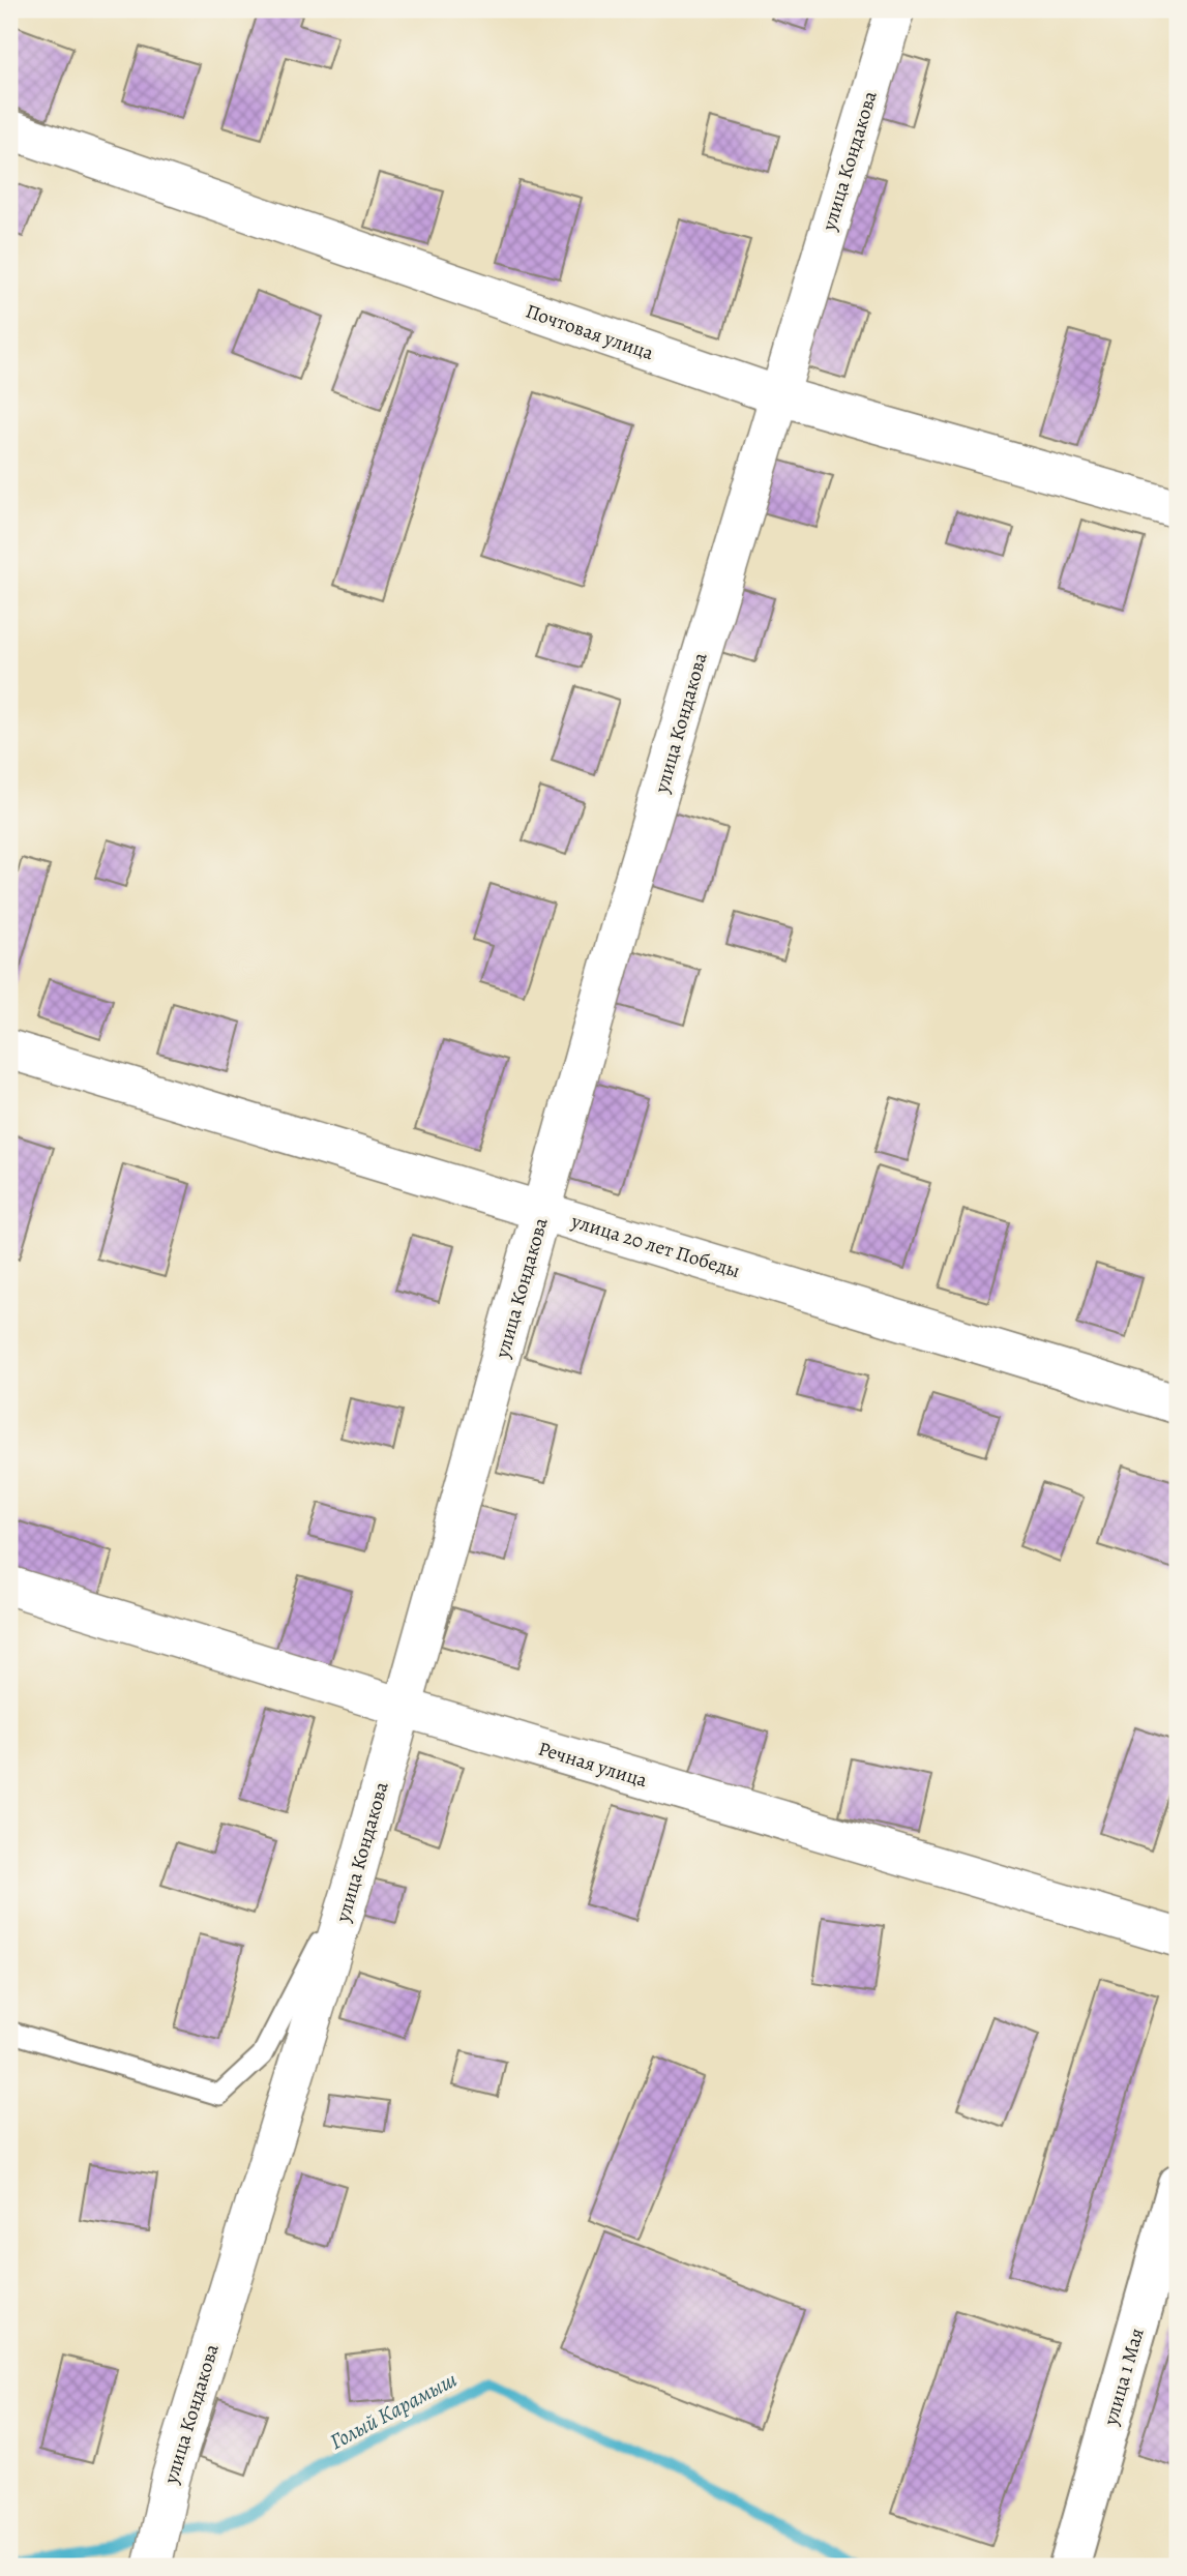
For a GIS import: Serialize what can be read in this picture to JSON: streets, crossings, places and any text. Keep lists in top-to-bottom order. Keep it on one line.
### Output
{"streets":{"street":["улица Кондакова","Почтовая улица","улица 20 лет Победы","Речная улица","улица 1 Мая"]},"crossings":[["улица Кондакова","Почтовая улица"],["улица Кондакова","улица 20 лет Победы"],["улица Кондакова","Речная улица"]],"water":["Голый Карамыш"]}
